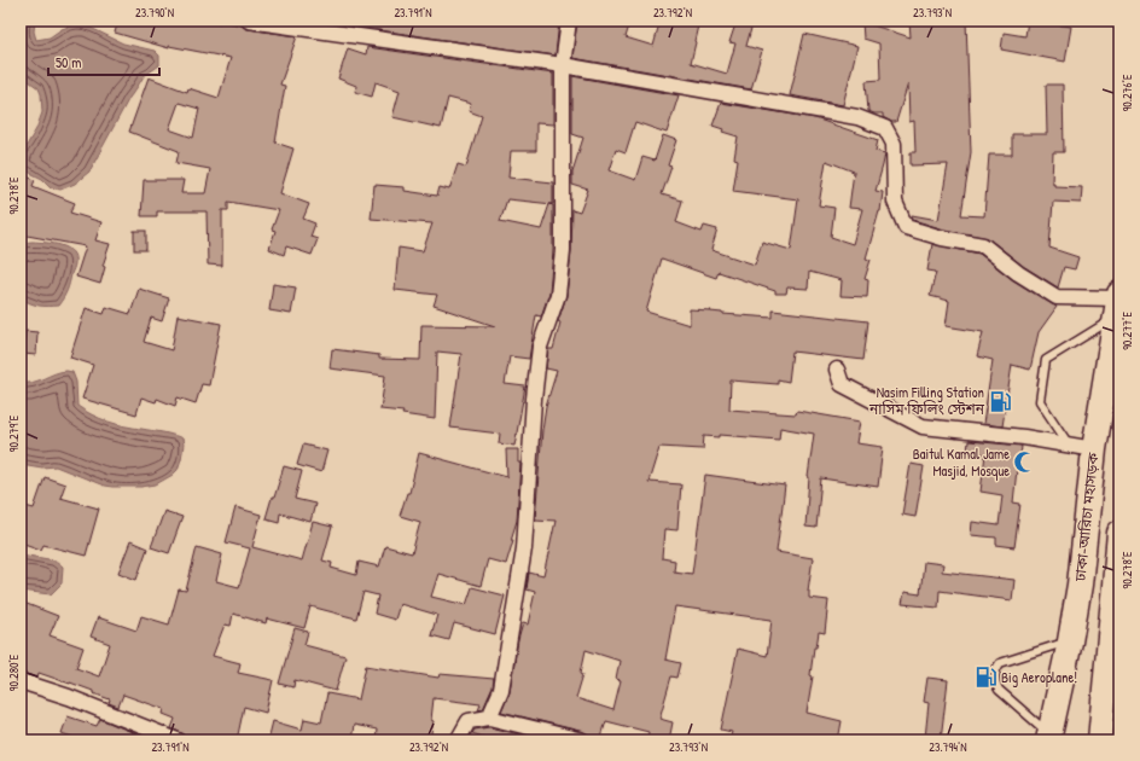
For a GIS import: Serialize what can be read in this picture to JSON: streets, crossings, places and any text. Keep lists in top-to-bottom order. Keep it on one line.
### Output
{"streets":{"highway":["ঢাকা-আরিচা মহাসড়ক"]},"places":{"fuel station":["Nasim Filling Station নাসিম ফিলিং স্টেশন","Big Aeroplane!"],"mosque":["Baitul Kamal Jame Masjid, Mosque"]},"scale_bar":"50 m","coordinates":["23.790°N","23.791°N","23.792°N","23.793°N","90.276°E","90.278°E","90.277°E","90.279°E","90.280°E","23.794°N"]}
